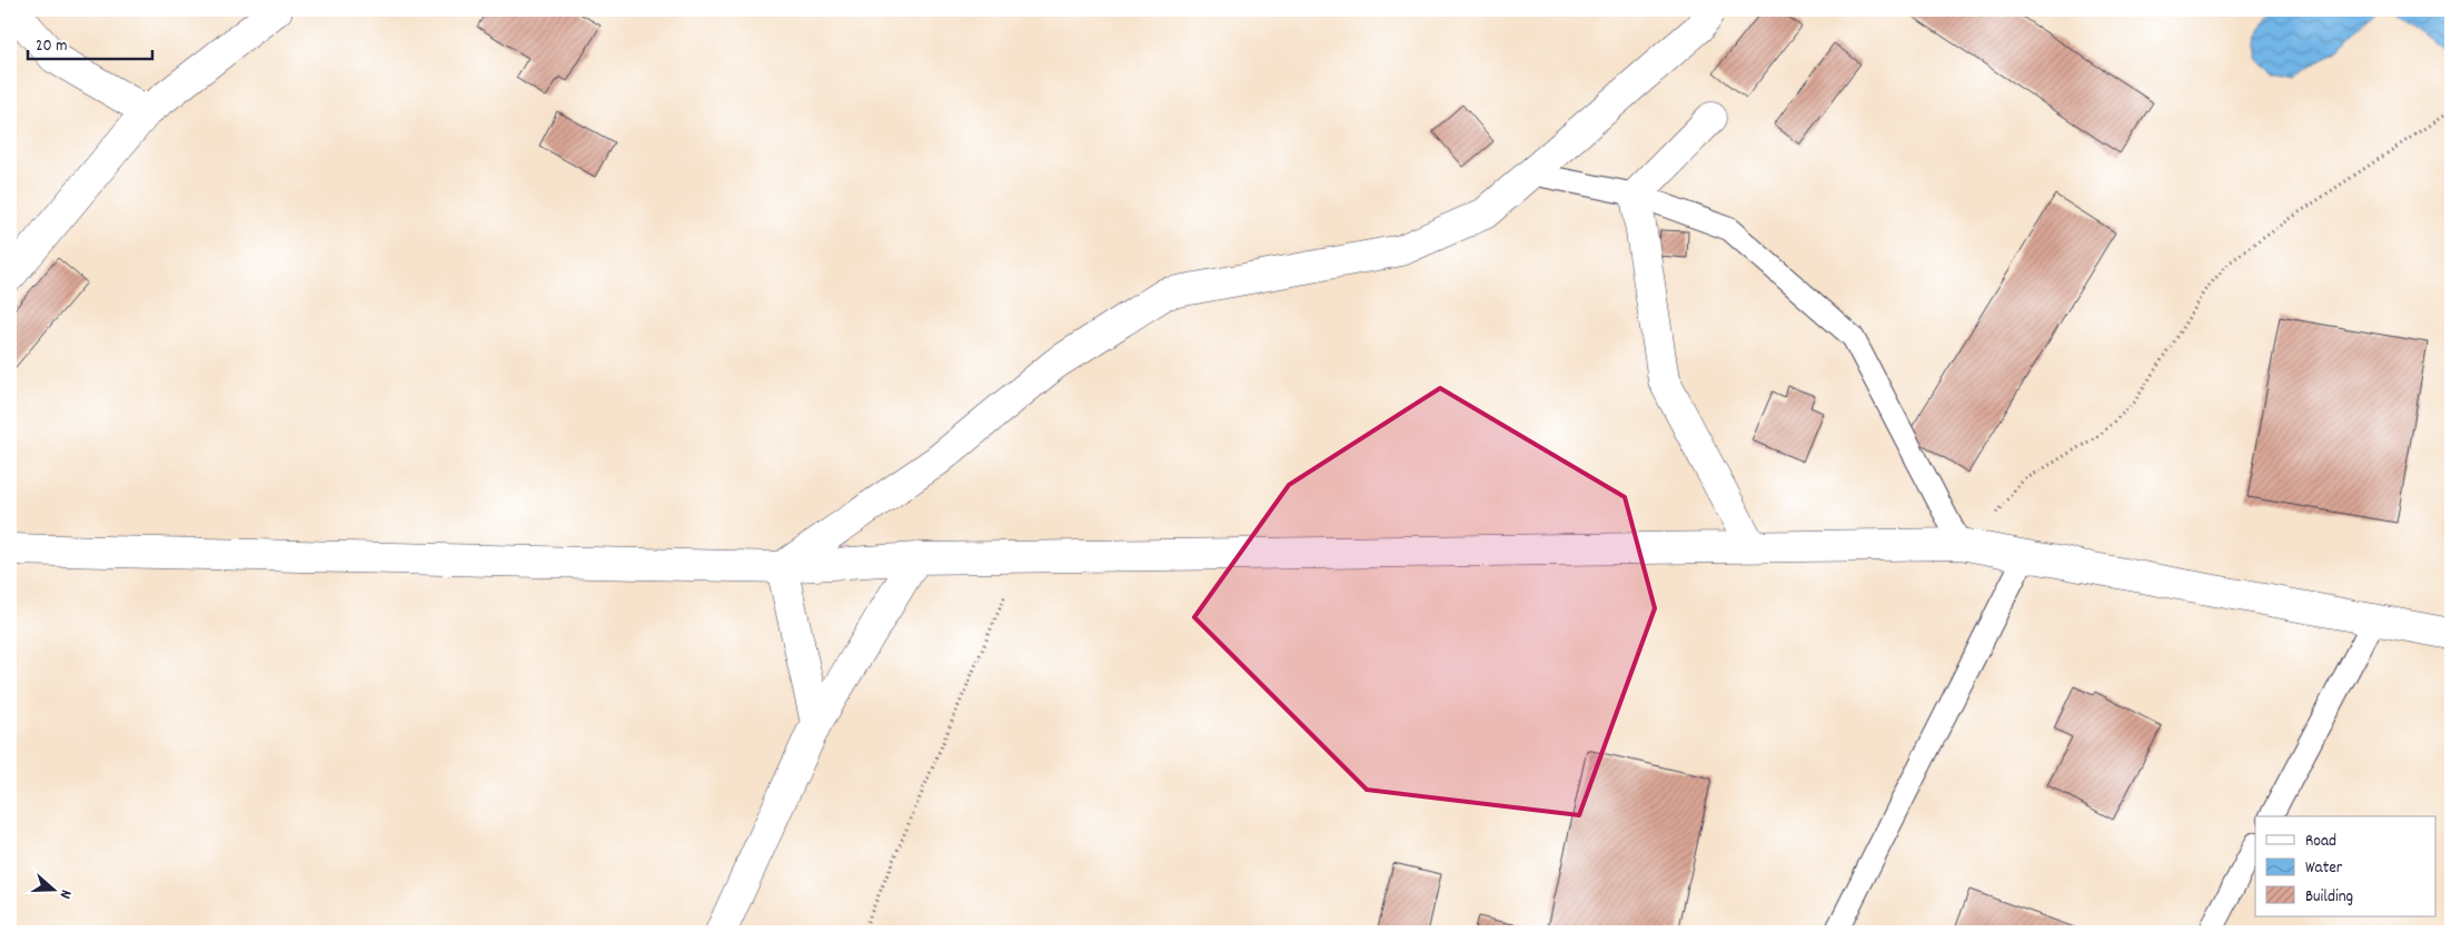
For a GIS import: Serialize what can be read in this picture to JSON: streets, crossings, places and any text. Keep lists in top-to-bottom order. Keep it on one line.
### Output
{"legend":["Road","Water","Building"],"scale_bar":"20 m","north":"right"}
